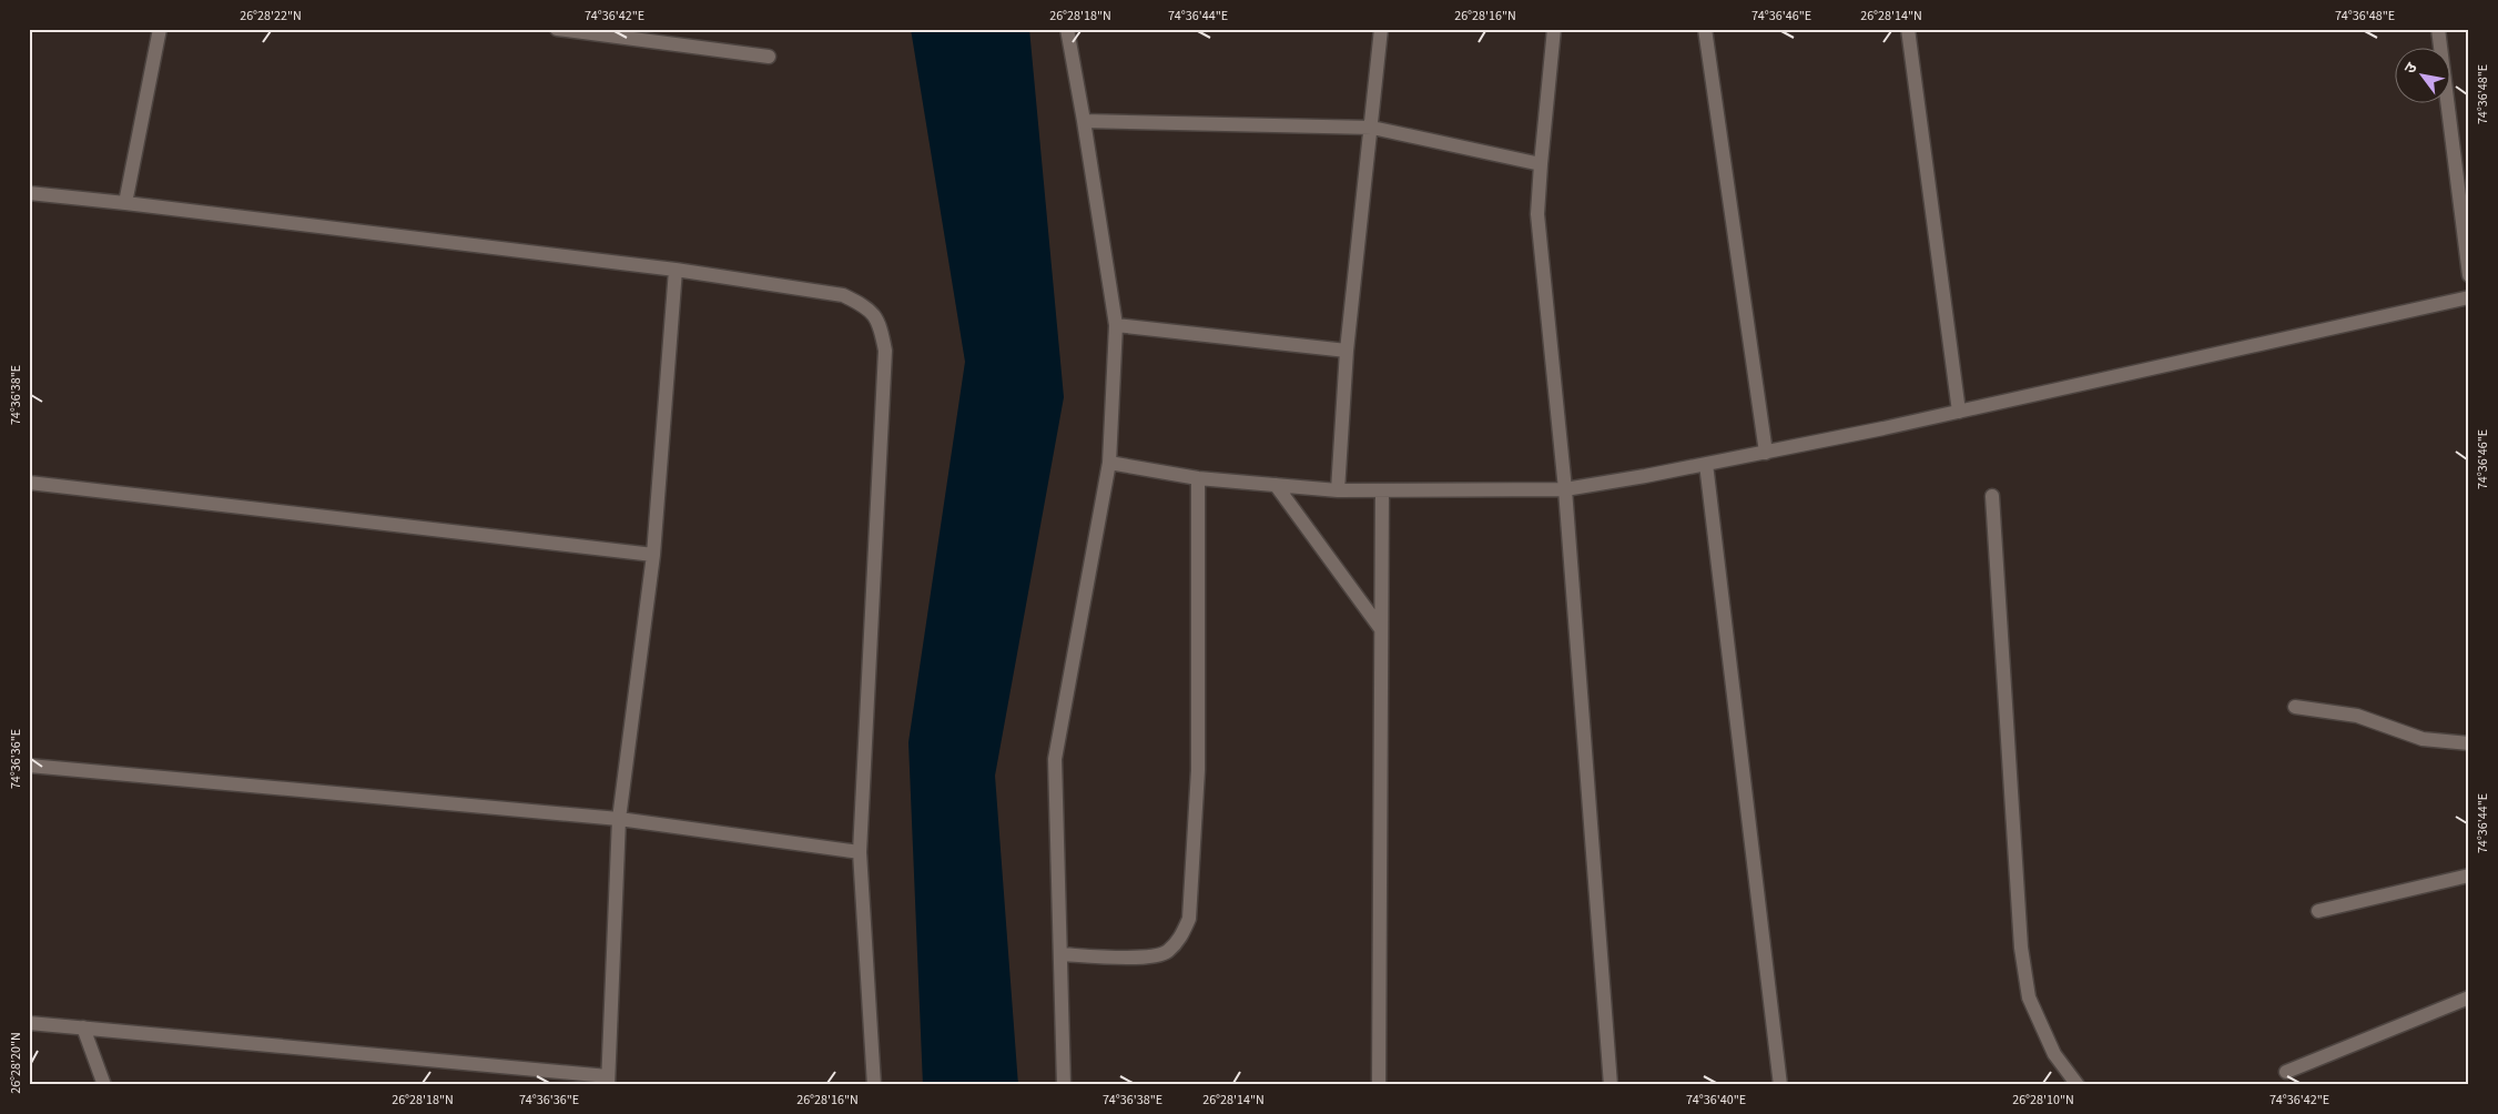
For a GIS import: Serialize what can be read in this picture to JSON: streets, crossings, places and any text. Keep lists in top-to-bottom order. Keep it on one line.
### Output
{"north":"top left","coordinates":["26°28'22\"N","74°36'42\"E","26°28'18\"N","74°36'44\"E","26°28'16\"N","74°36'46\"E","26°28'14\"N","74°36'48\"E","74°36'38\"E","74°36'36\"E","26°28'20\"N","74°36'40\"E","26°28'10\"N"]}
